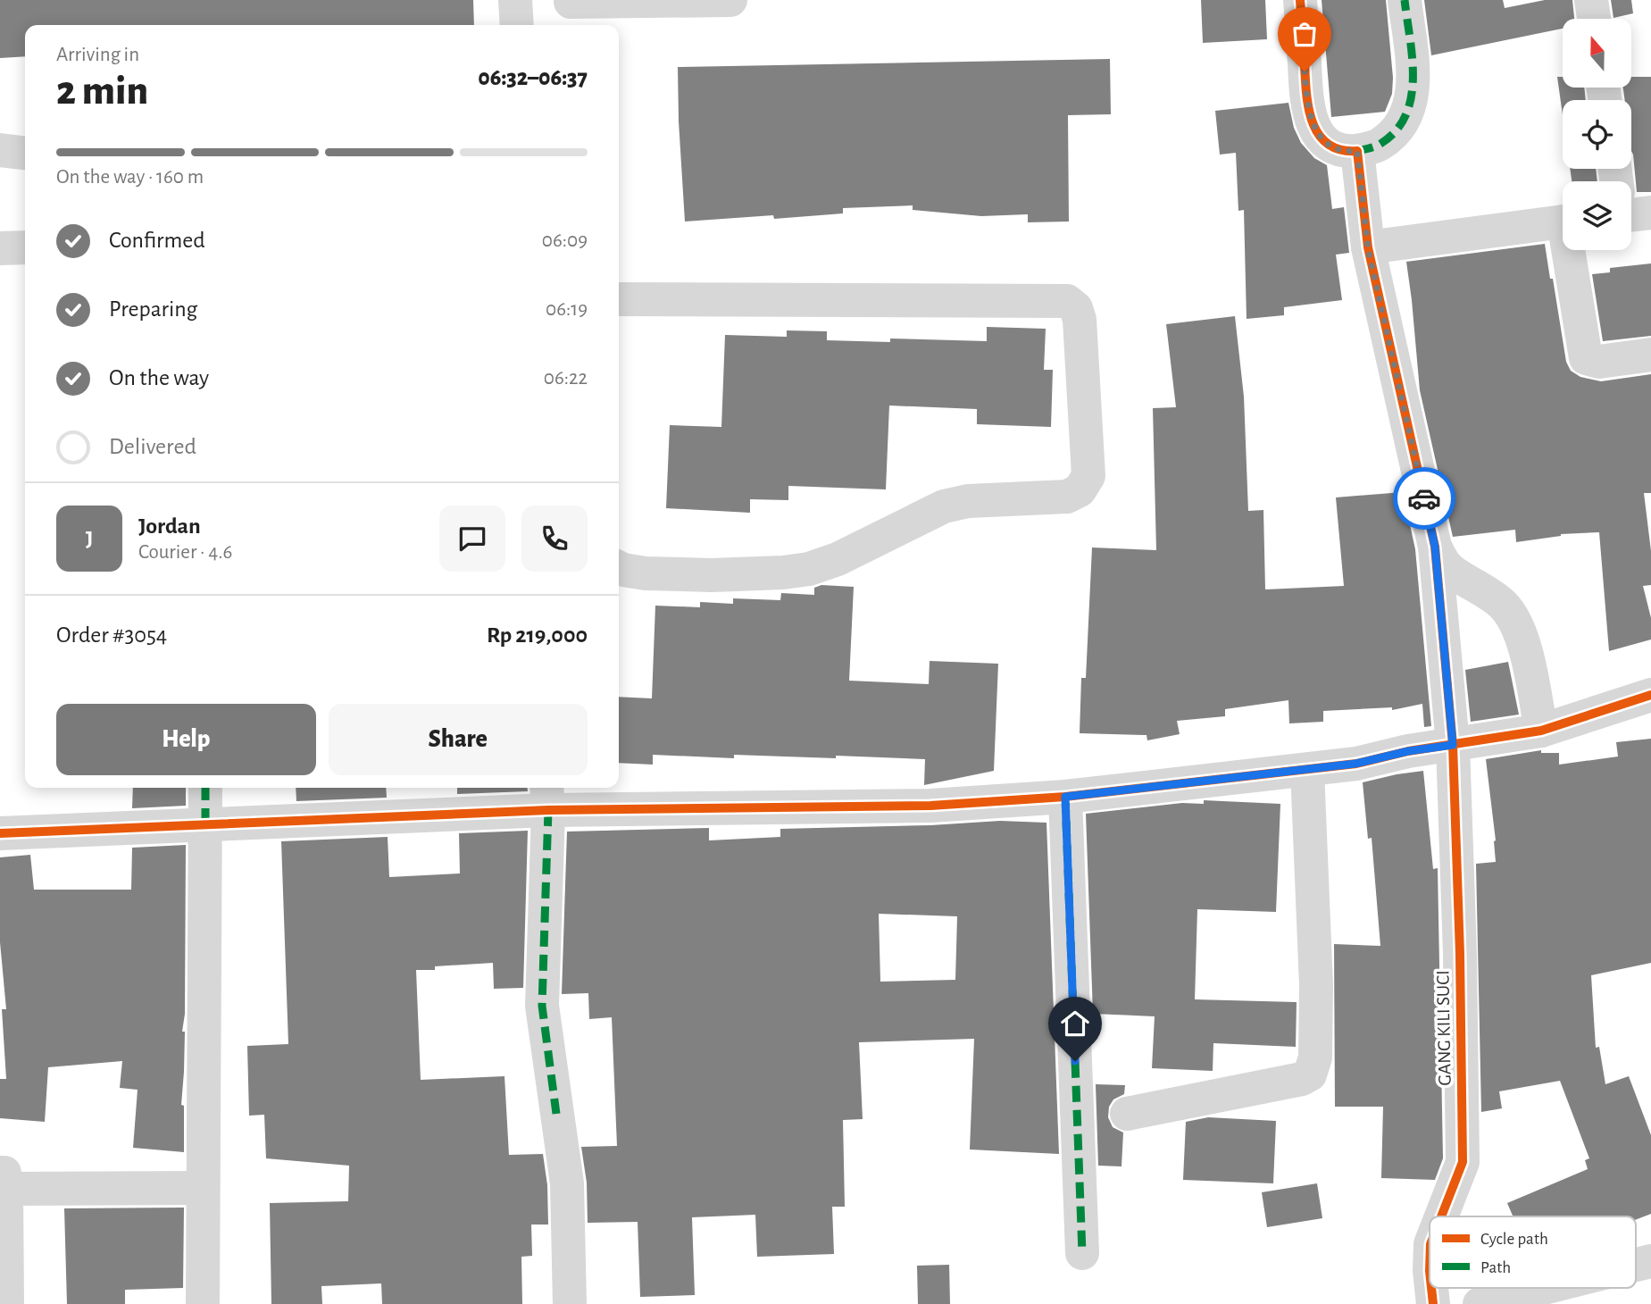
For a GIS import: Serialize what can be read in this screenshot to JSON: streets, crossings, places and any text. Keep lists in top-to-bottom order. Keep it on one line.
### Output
{"streets":{"street":["GANG KILI SUCI"]},"legend":["Cycle path","Path"],"north":"top","page":{"heading":["2 min","Arriving in","06:32–06:37"],"panel":["Jordan","Courier · 4.6","Order #3054","Rp 219,000"],"bar":"On the way · 160 m","list":[["Confirmed","06:09"],["Preparing","06:19"],["On the way","06:22"],"Delivered"],"round":"J","buttons":["Help","Share"]}}
